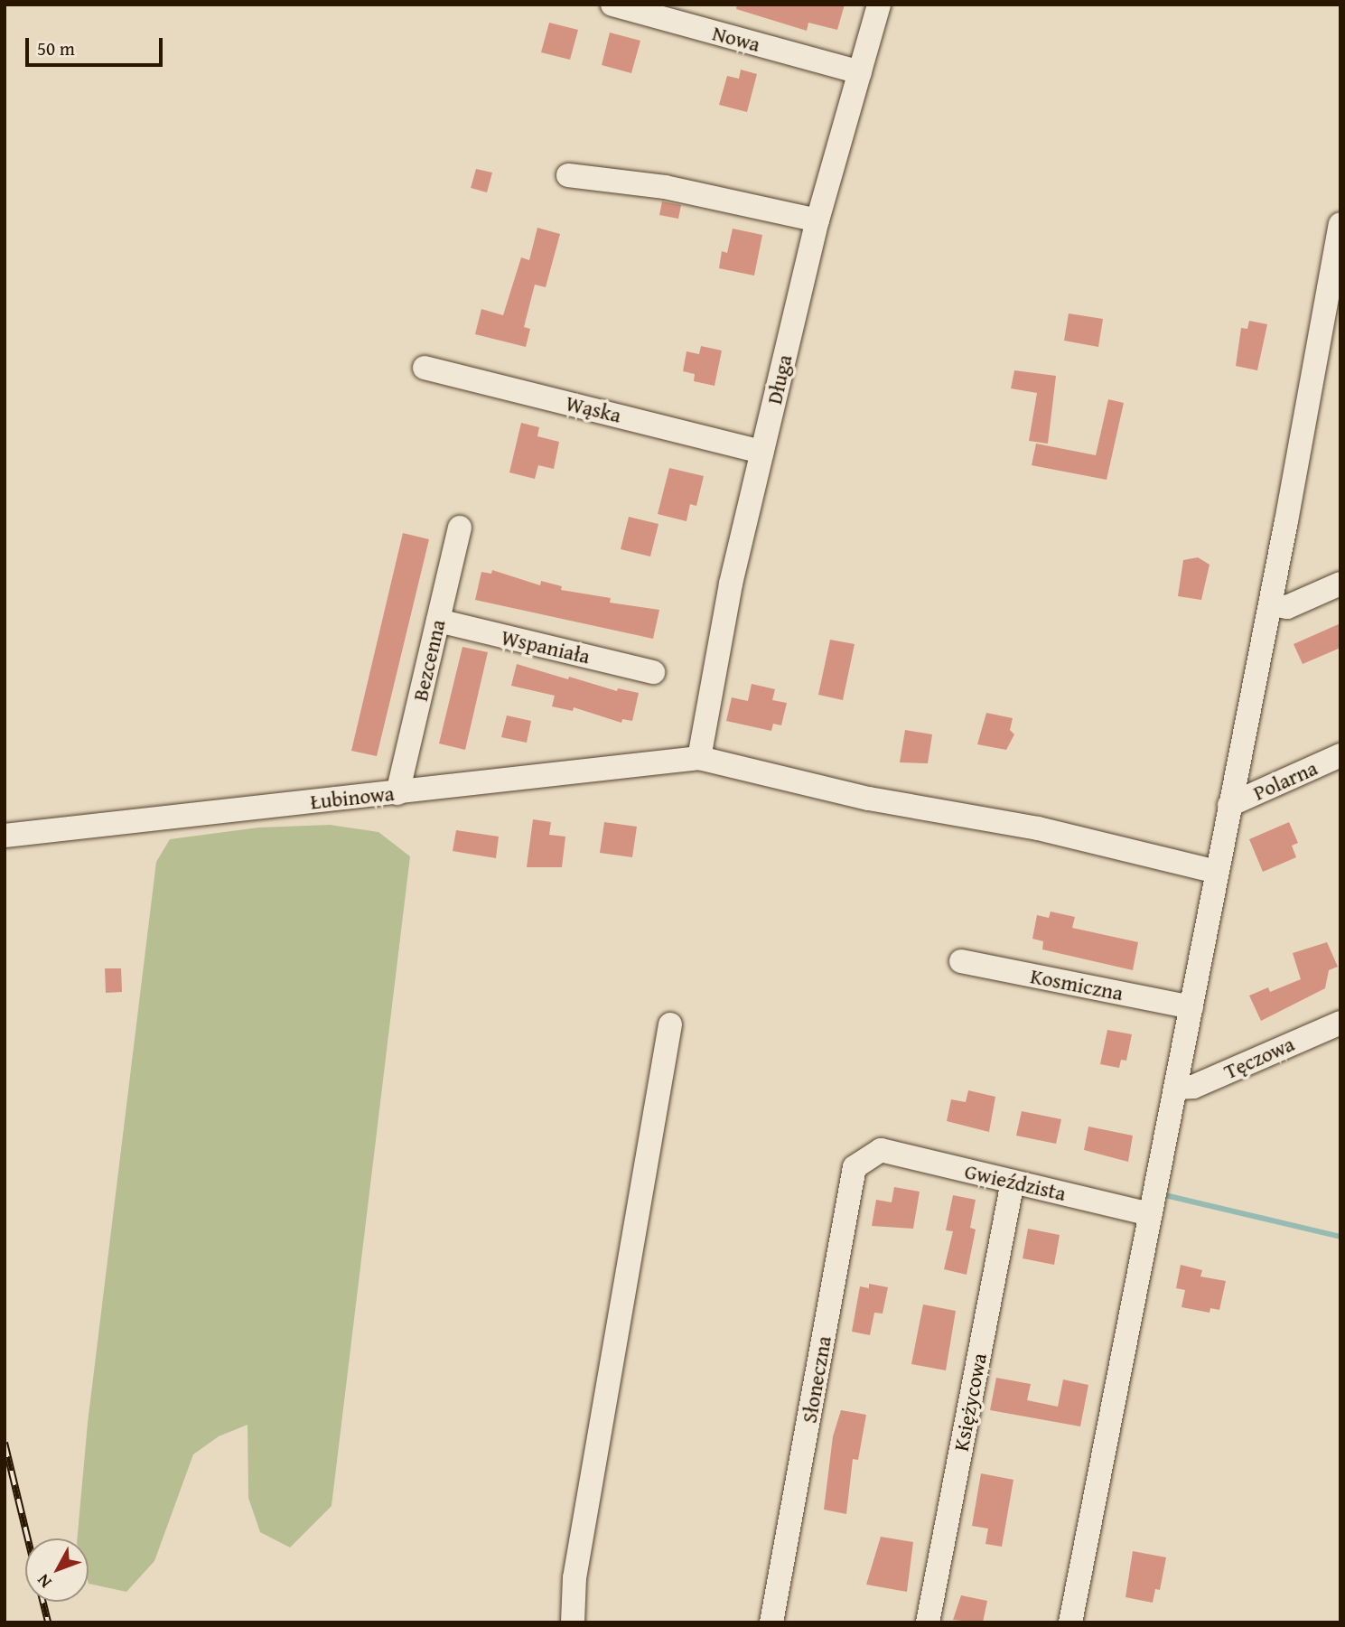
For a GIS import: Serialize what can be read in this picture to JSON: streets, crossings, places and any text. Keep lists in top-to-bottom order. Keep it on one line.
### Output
{"streets":{"street":["Nowa","Długa","Wąska","Wspaniała","Bezcenna","Polarna","Łubinowa","Kosmiczna","Tęczowa","Gwieździsta","Słoneczna","Księżycowa"]},"crossings":[["Nowa","Długa"],["Długa","Wąska"],["Długa","Łubinowa"],["Wspaniała","Bezcenna"],["Bezcenna","Łubinowa"],["Gwieździsta","Słoneczna"],["Gwieździsta","Księżycowa"]],"scale_bar":"50 m","north":"bottom left"}
